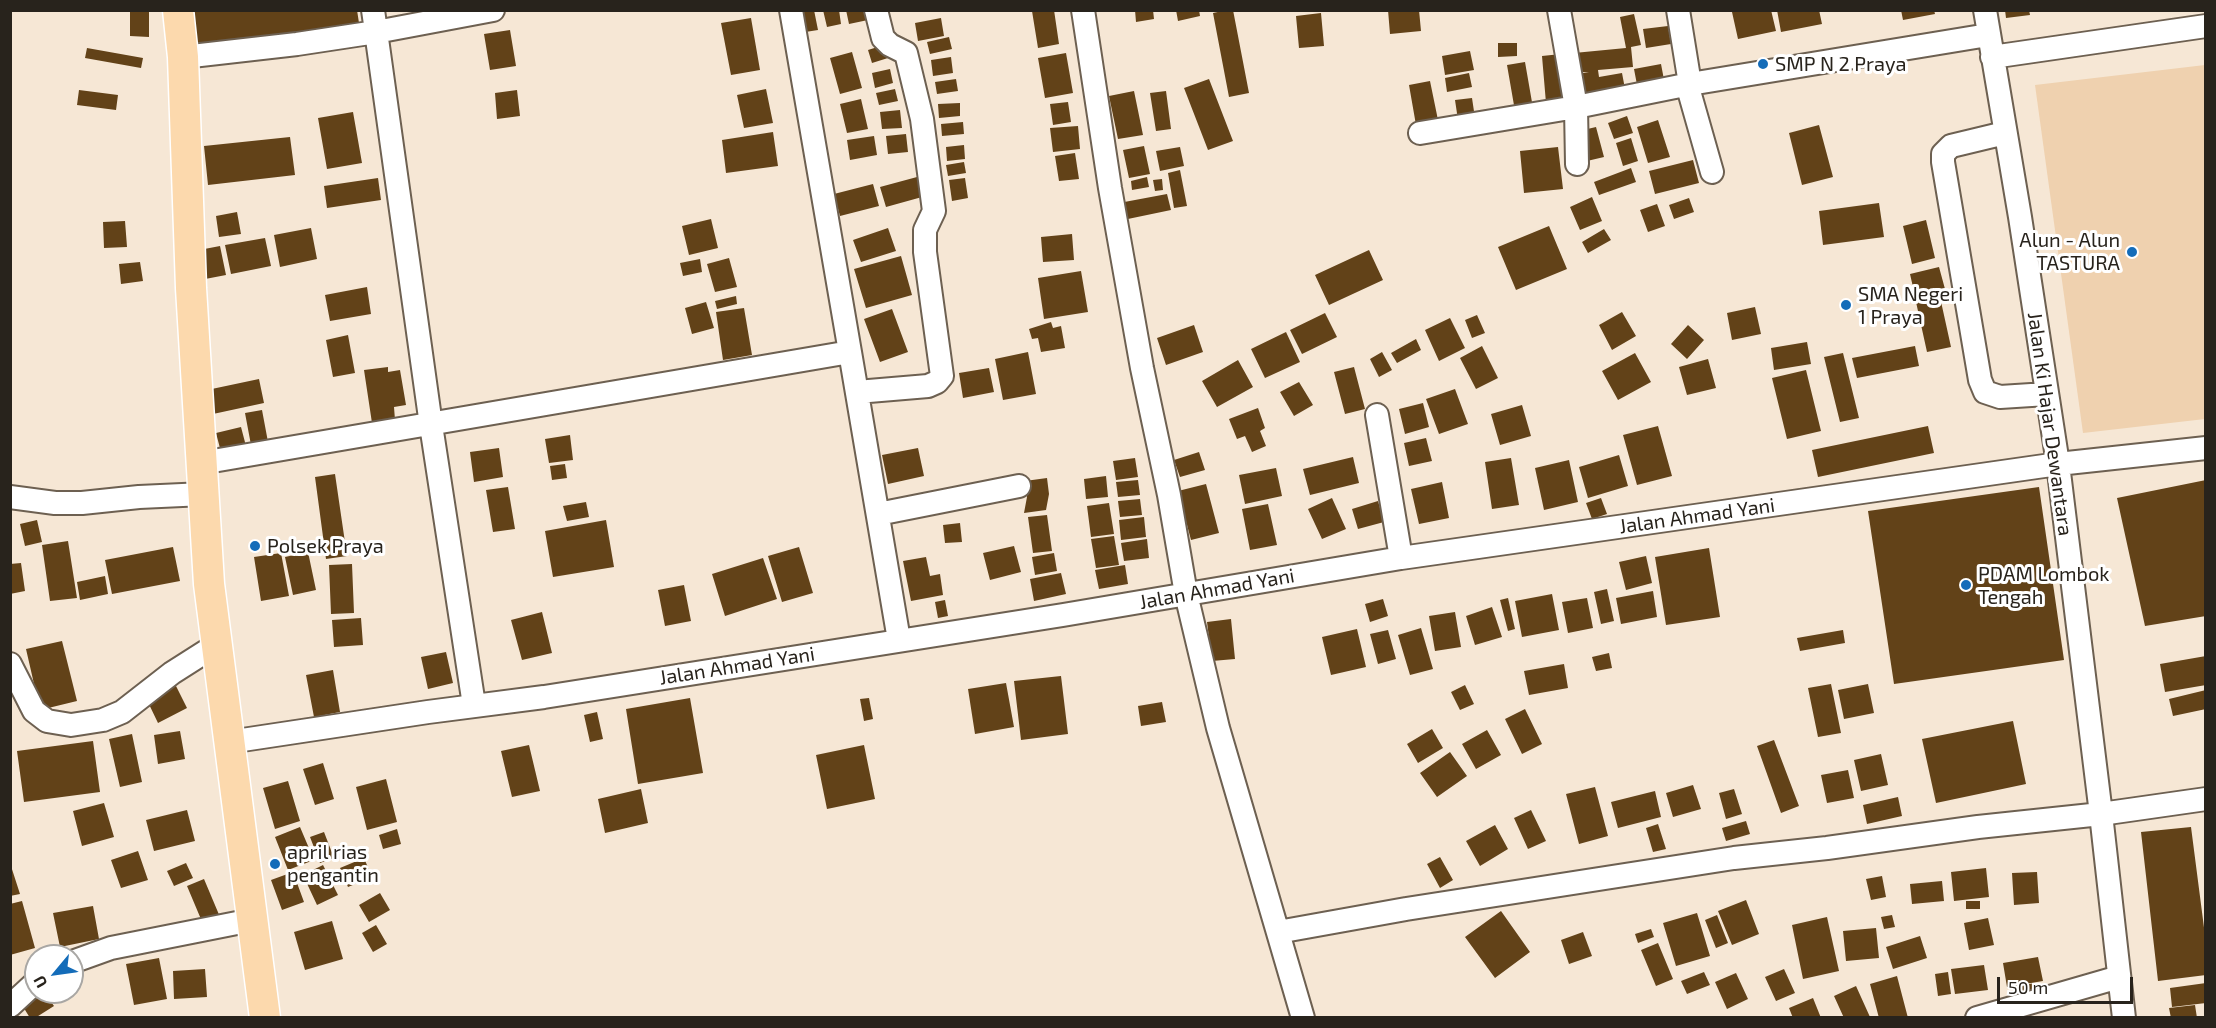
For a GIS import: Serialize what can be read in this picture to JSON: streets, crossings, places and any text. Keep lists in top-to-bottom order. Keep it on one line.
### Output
{"streets":{"street":["Jalan Ki Hajar Dewantara","Jalan Ahmad Yani"]},"crossings":[["Jalan Ki Hajar Dewantara","Jalan Ahmad Yani"]],"places":["SMP N 2 Praya","Alun - Alun TASTURA","SMA Negeri 1 Praya","Polsek Praya","PDAM Lombok Tengah","april rias pengantin"],"scale_bar":"50 m","north":"bottom left"}
